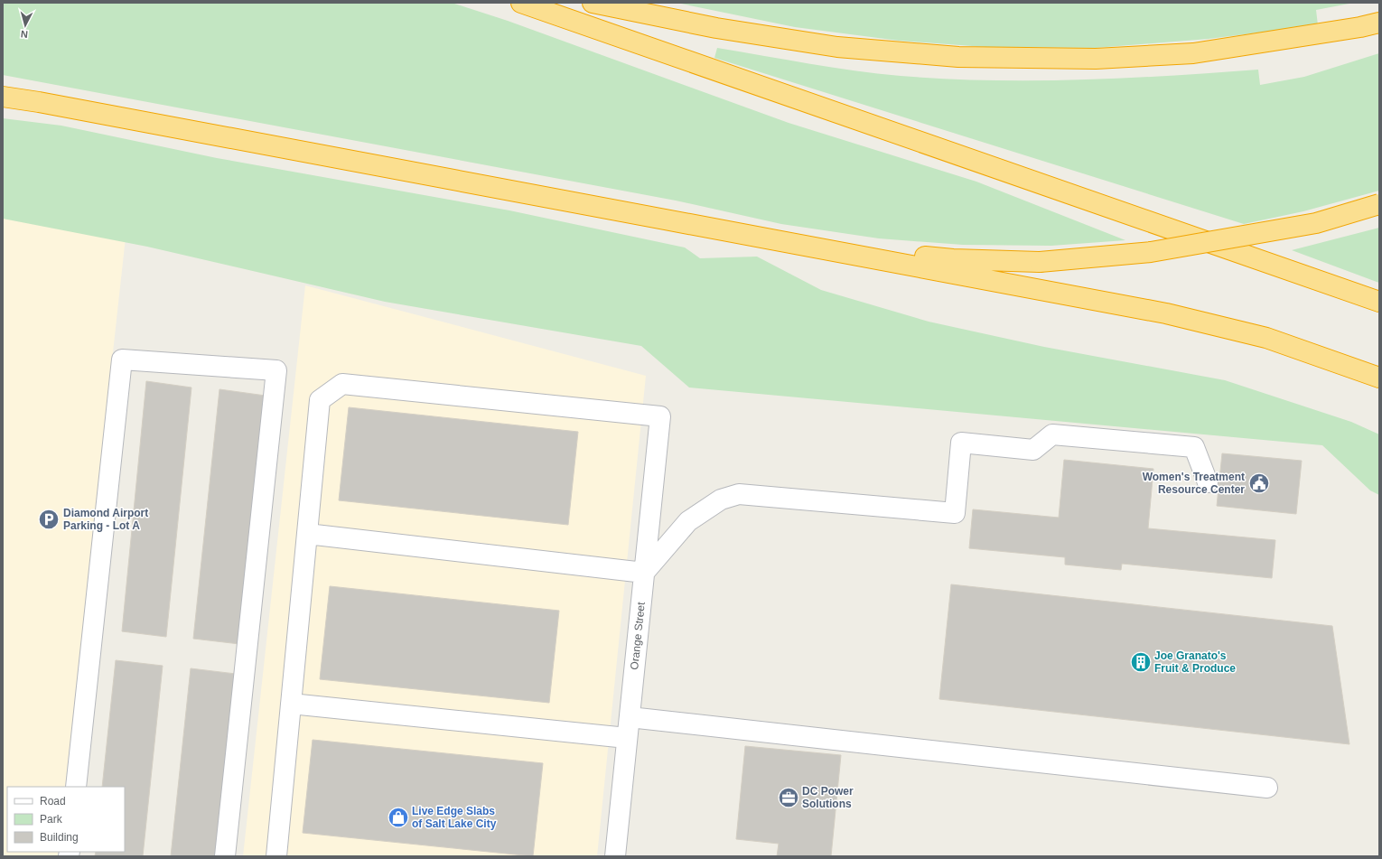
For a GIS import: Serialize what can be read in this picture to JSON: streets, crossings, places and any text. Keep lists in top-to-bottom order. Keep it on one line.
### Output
{"streets":{"street":["Orange Street"]},"places":{"public building":["Women's Treatment Resource Center"],"parking":["Diamond Airport Parking - Lot A"],"building":["Joe Granato's Fruit & Produce"],"office":["DC Power Solutions"],"shop":["Live Edge Slabs of Salt Lake City"]},"legend":["Road","Park","Building"],"north":"bottom"}
